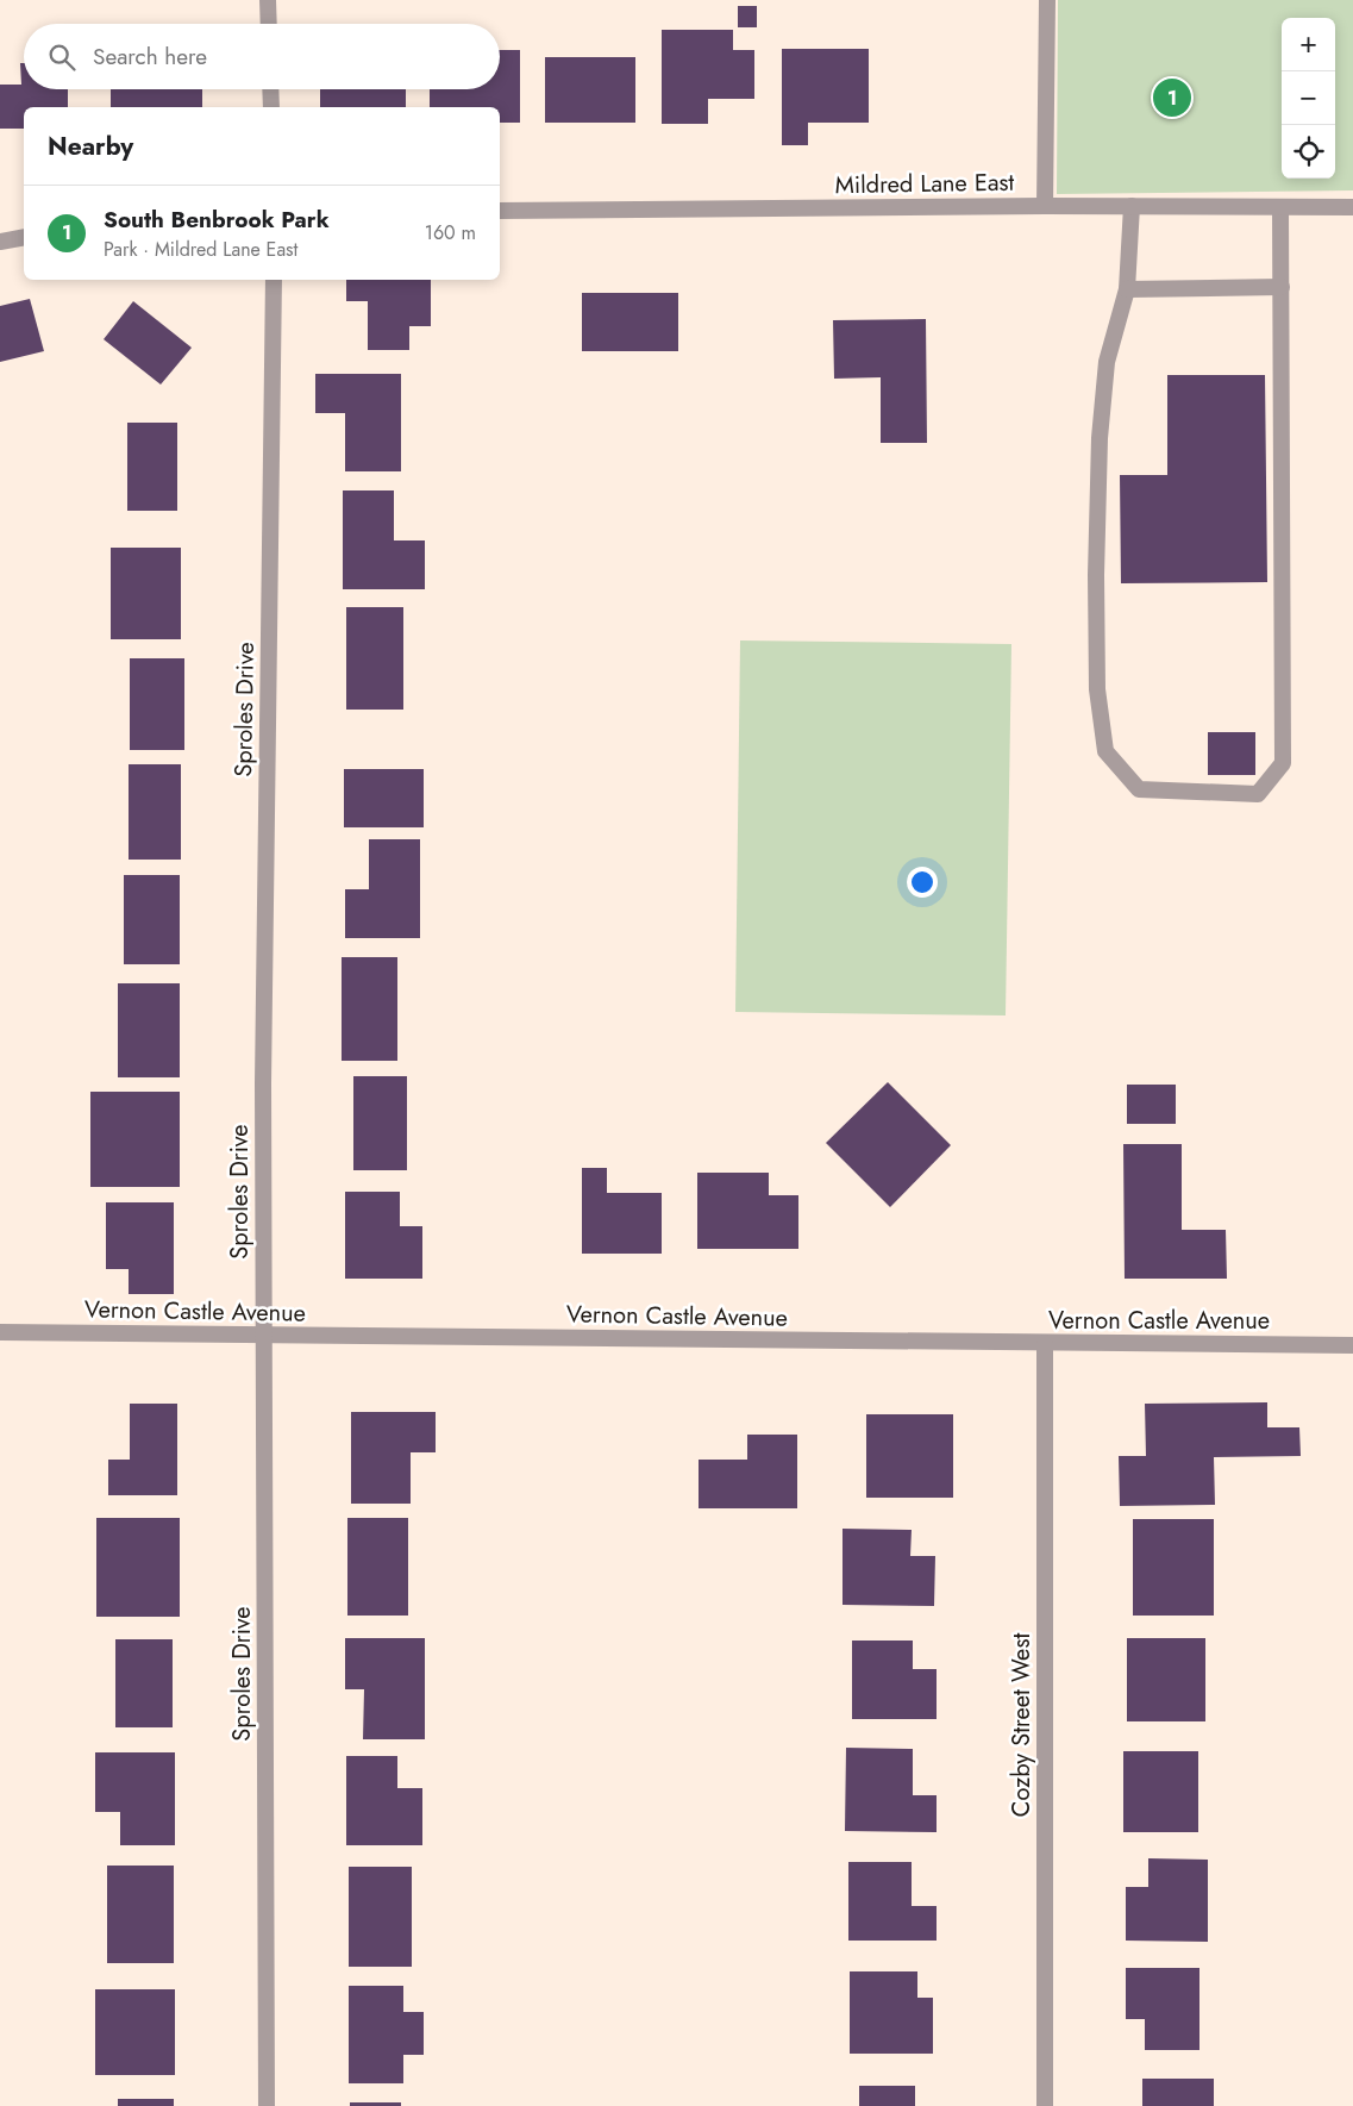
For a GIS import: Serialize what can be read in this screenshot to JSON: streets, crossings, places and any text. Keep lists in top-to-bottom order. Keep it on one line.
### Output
{"streets":{"street":["Mildred Lane East","Sproles Drive","Vernon Castle Avenue","Cozby Street West"]},"crossings":[["Sproles Drive","Vernon Castle Avenue"],["Vernon Castle Avenue","Cozby Street West"]],"page":{"map_buttons":["+","−"],"search":"Search here","pins":"1","heading":"Nearby","list":[{"mark":"1","name":"South Benbrook Park","note":"Park · Mildred Lane East","value":"160 m"}]}}
